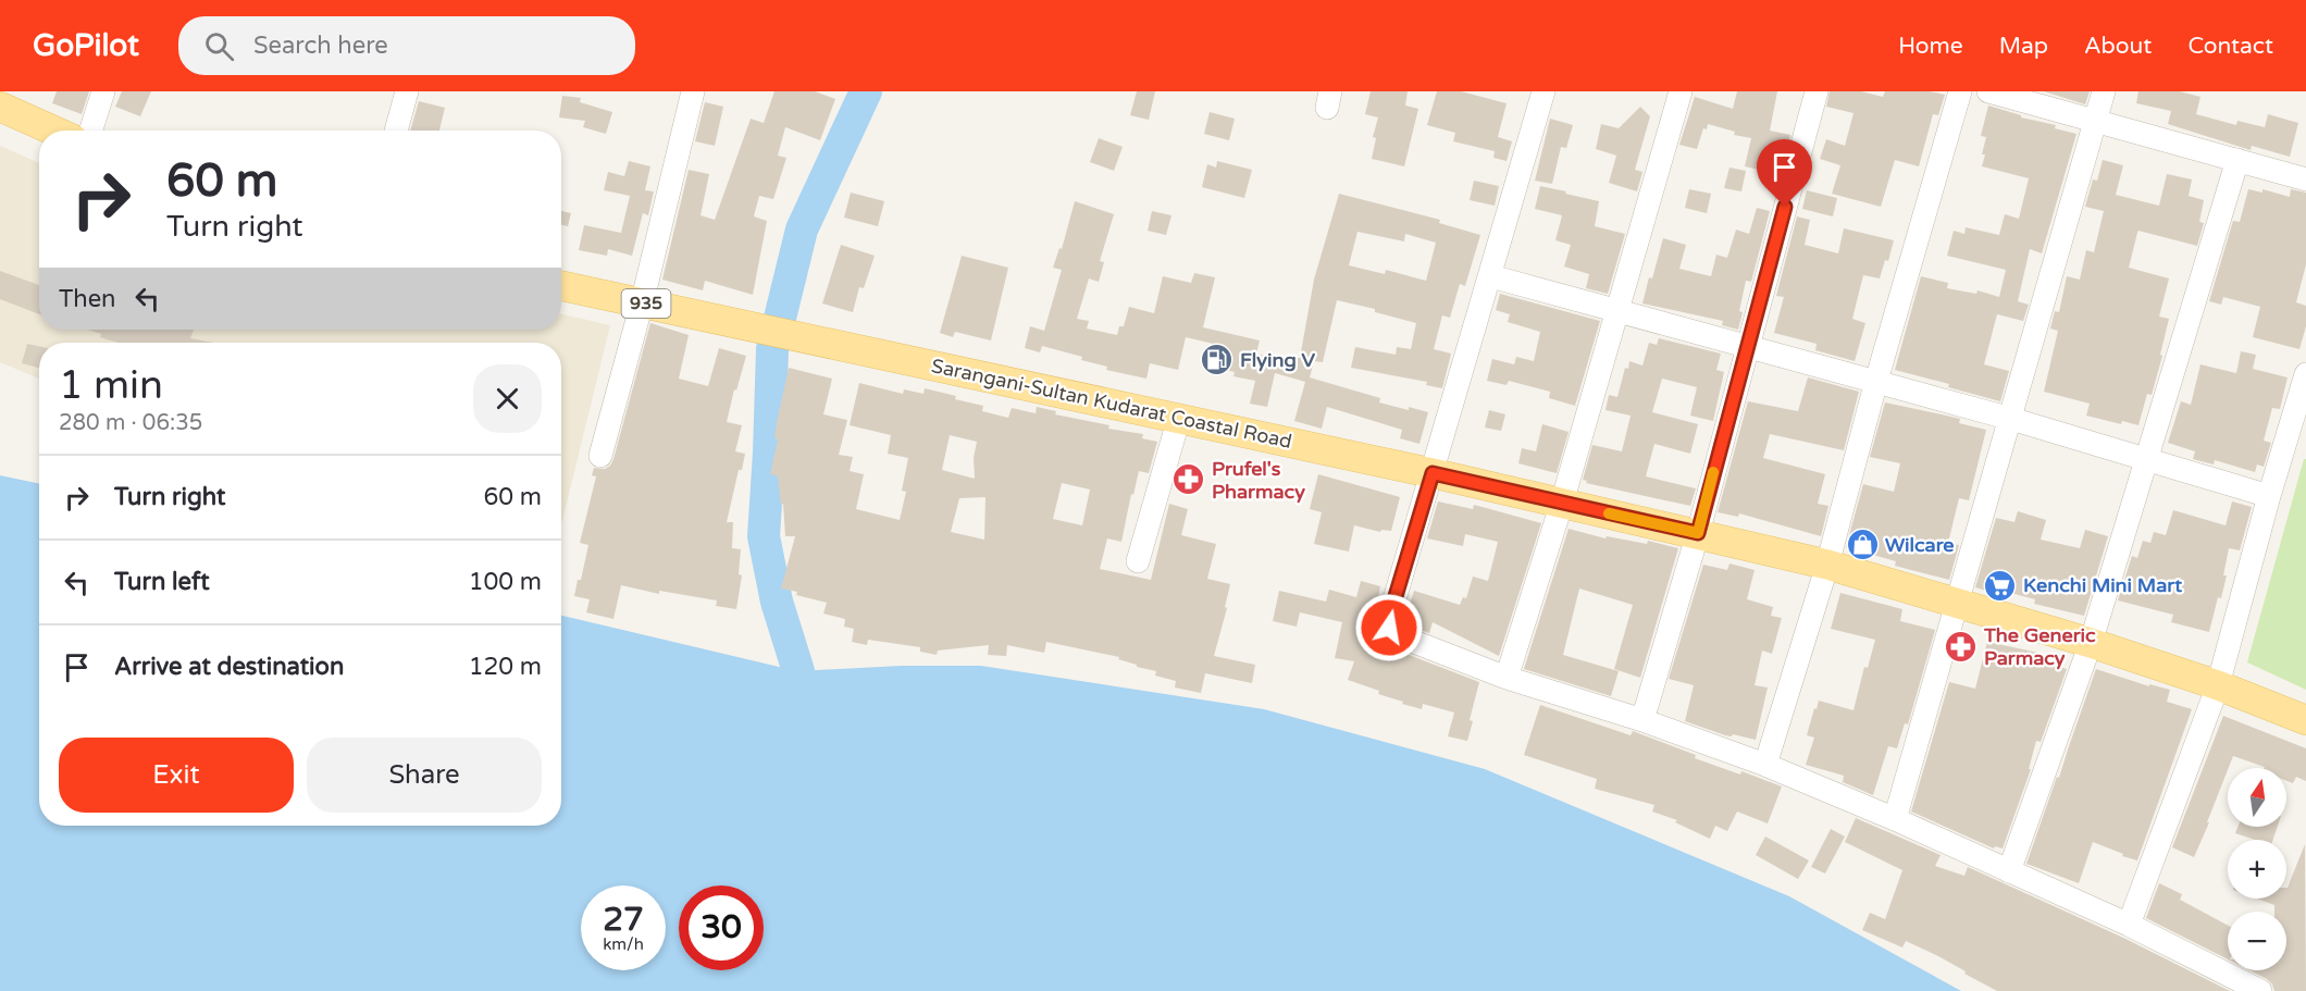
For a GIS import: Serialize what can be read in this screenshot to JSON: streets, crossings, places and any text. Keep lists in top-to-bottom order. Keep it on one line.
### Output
{"streets":{"main road":["935","Sarangani-Sultan Kudarat Coastal Road"]},"places":{"fuel station":["Flying V"],"pharmacy":["Prufel's Pharmacy","The Generic Parmacy"],"shop":["Wilcare"],"supermarket":["Kenchi Mini Mart"]},"north":"top","page":{"header":"GoPilot","search":"Search here","nav":["Home","Map","About","Contact"],"turn":["60 m","Turn right"],"then":"Then","heading":["1 min","280 m · 06:35"],"list":[{"name":"Turn right","value":"60 m"},{"name":"Turn left","value":"100 m"},{"name":"Arrive at destination","value":"120 m"}],"buttons":["Exit","Share"],"map_buttons":["+","−"],"speed":"27 km/h","limit":"30"}}
